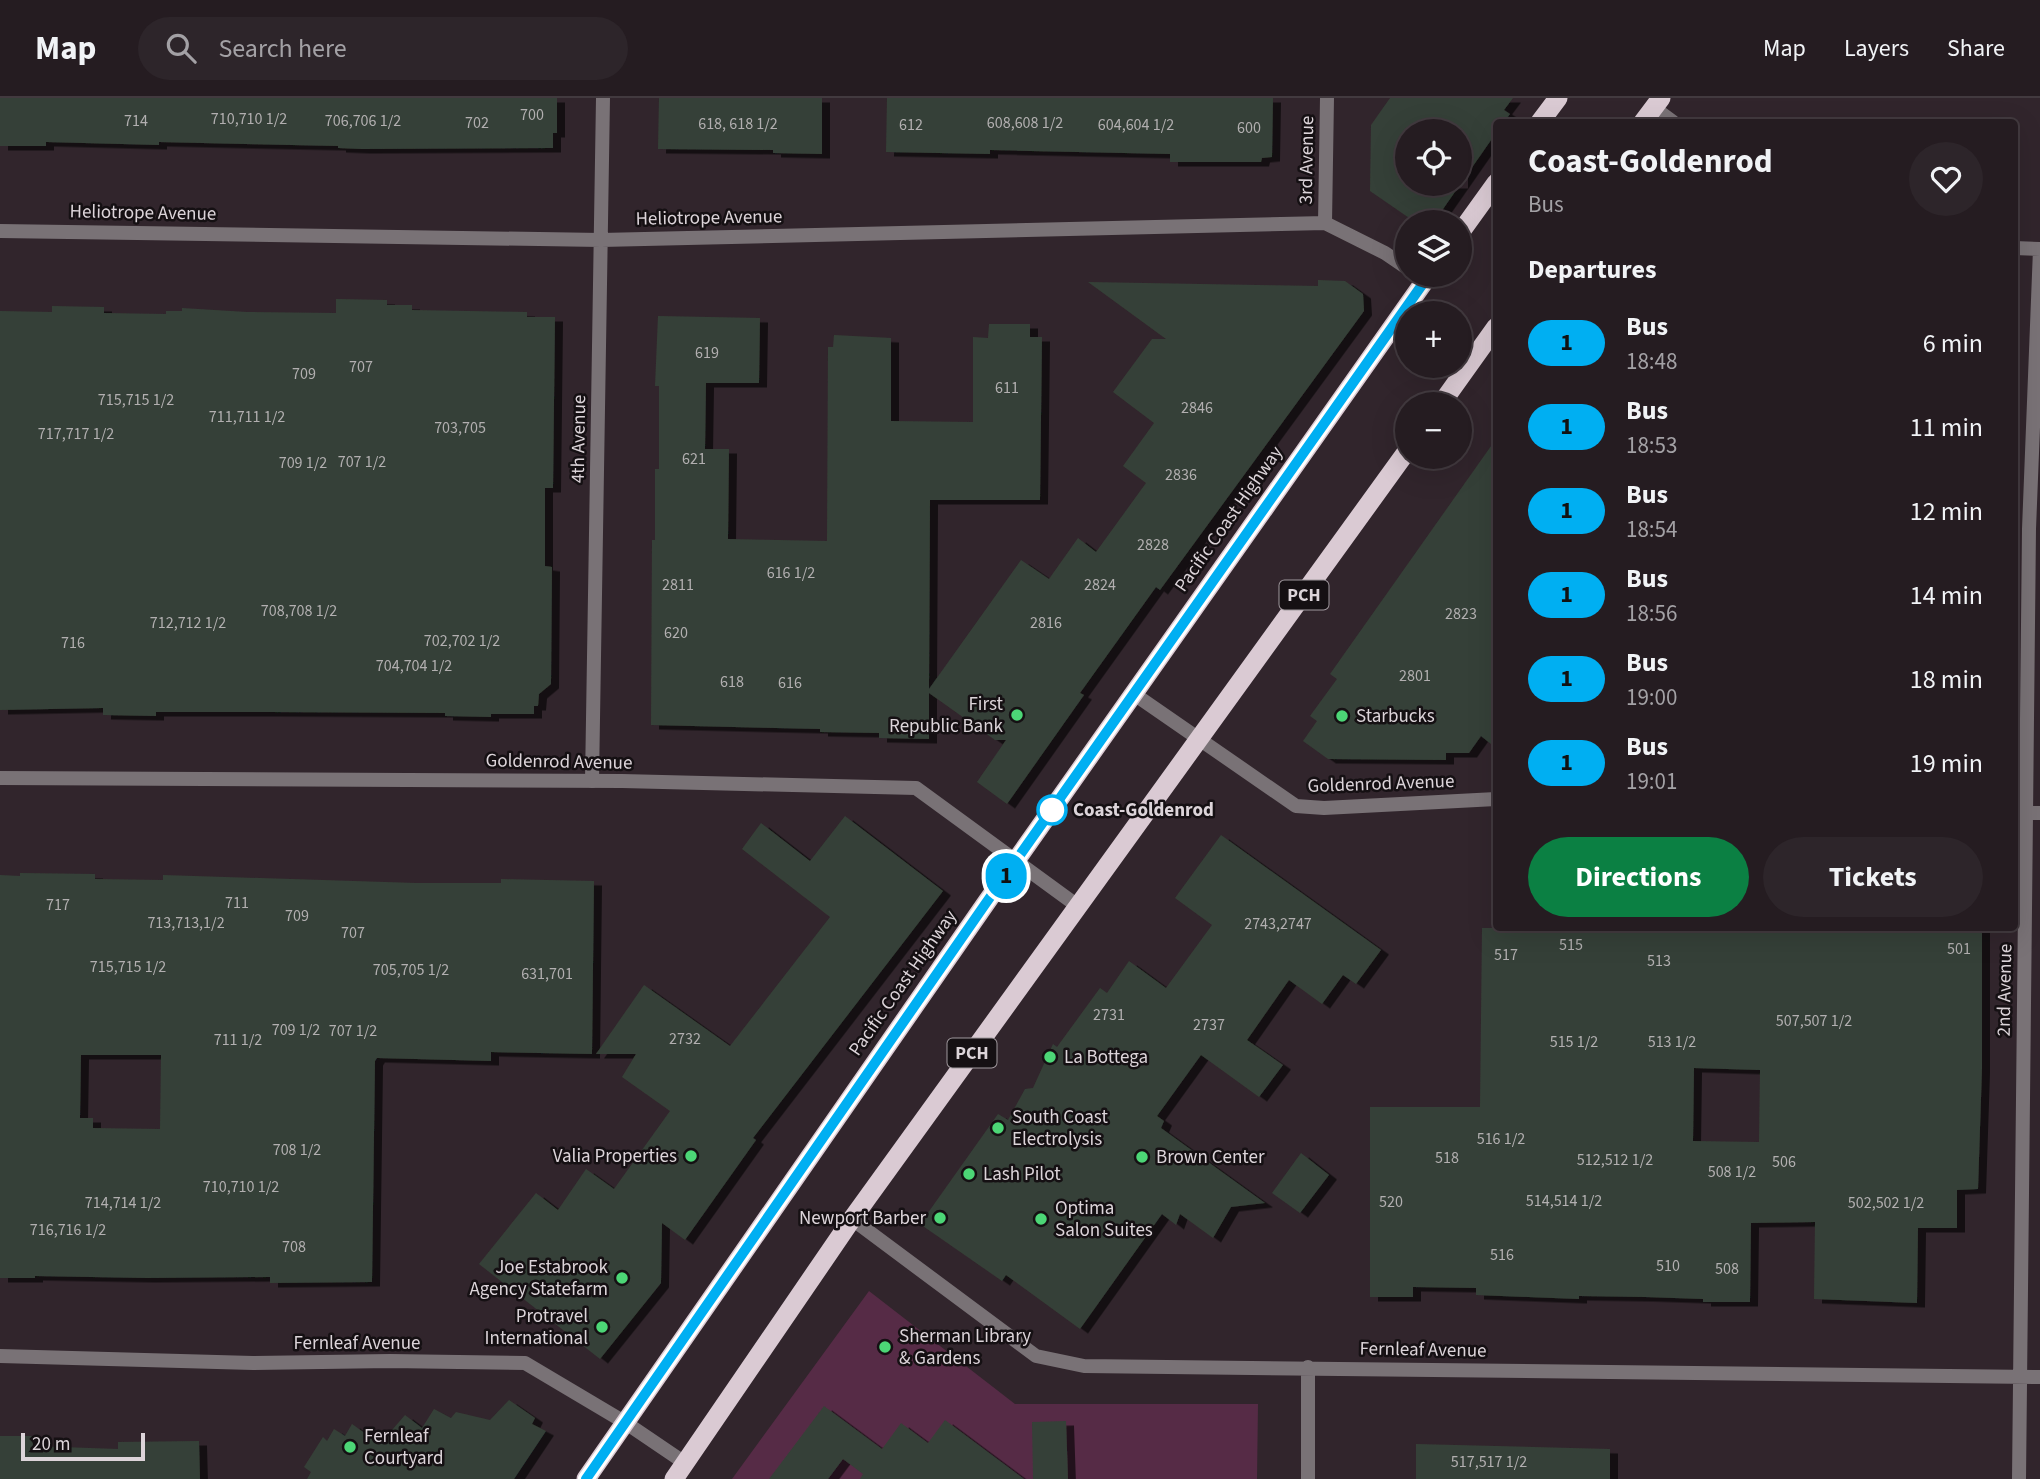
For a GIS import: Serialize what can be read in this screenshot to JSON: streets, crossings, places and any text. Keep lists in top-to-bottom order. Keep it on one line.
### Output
{"streets":{"highway":["Pacific Coast Highway","PCH"],"street":["3rd Avenue","Heliotrope Avenue","4th Avenue","Goldenrod Avenue","2nd Avenue","Fernleaf Avenue"]},"crossings":[["3rd Avenue","Heliotrope Avenue"],["Heliotrope Avenue","4th Avenue"],["4th Avenue","Goldenrod Avenue"],["Pacific Coast Highway","Goldenrod Avenue"],["Pacific Coast Highway","Fernleaf Avenue"],["PCH","Goldenrod Avenue"],["PCH","Fernleaf Avenue"],["2nd Avenue","Fernleaf Avenue"]],"places":["First Republic Bank","Starbucks","Coast-Goldenrod","La Bottega","South Coast Electrolysis","Valia Properties","Brown Center","Lash Pilot","Newport Barber","Optima Salon Suites","Joe Estabrook Agency Statefarm","Protravel International","Sherman Library & Gardens","Fernleaf Courtyard"],"lines":["bus line 1"],"house_numbers":["700","710,710 1/2","714","706,706 1/2","702","608,608 1/2","618, 618 1/2","612","604,604 1/2","600","619","707","709","611","715,715 1/2","2846","711,711 1/2","703,705","717,717 1/2","621","707 1/2","709 1/2","2836","2828","616 1/2","2811","2824","708,708 1/2","2823","712,712 1/2","2816","620","702,702 1/2","716","704,704 1/2","2801","618","616","711","717","709","713,713,1/2","2743,2747","707","515","501","517","513","715,715 1/2","705,705 1/2","631,701","2731","507,507 1/2","2737","709 1/2","707 1/2","2732","711 1/2","515 1/2","513 1/2","516 1/2","708 1/2","518","512,512 1/2","506","508 1/2","710,710 1/2","514,514 1/2","520","714,714 1/2","502,502 1/2","716,716 1/2","708","516","510","508","517,517 1/2"],"scale_bar":"20 m","page":{"header":"Map","search":"Search here","nav":["Map","Layers","Share"],"on_map":"1","map_buttons":["+","−"],"heading":[["Coast-Goldenrod","Bus"],"Departures"],"list":[{"mark":"1","name":"Bus","note":"18:48","value":"6 min"},{"mark":"1","name":"Bus","note":"18:53","value":"11 min"},{"mark":"1","name":"Bus","note":"18:54","value":"12 min"},{"mark":"1","name":"Bus","note":"18:56","value":"14 min"},{"mark":"1","name":"Bus","note":"19:00","value":"18 min"},{"mark":"1","name":"Bus","note":"19:01","value":"19 min"}],"buttons":["Directions","Tickets"],"scale":"20 m"}}
